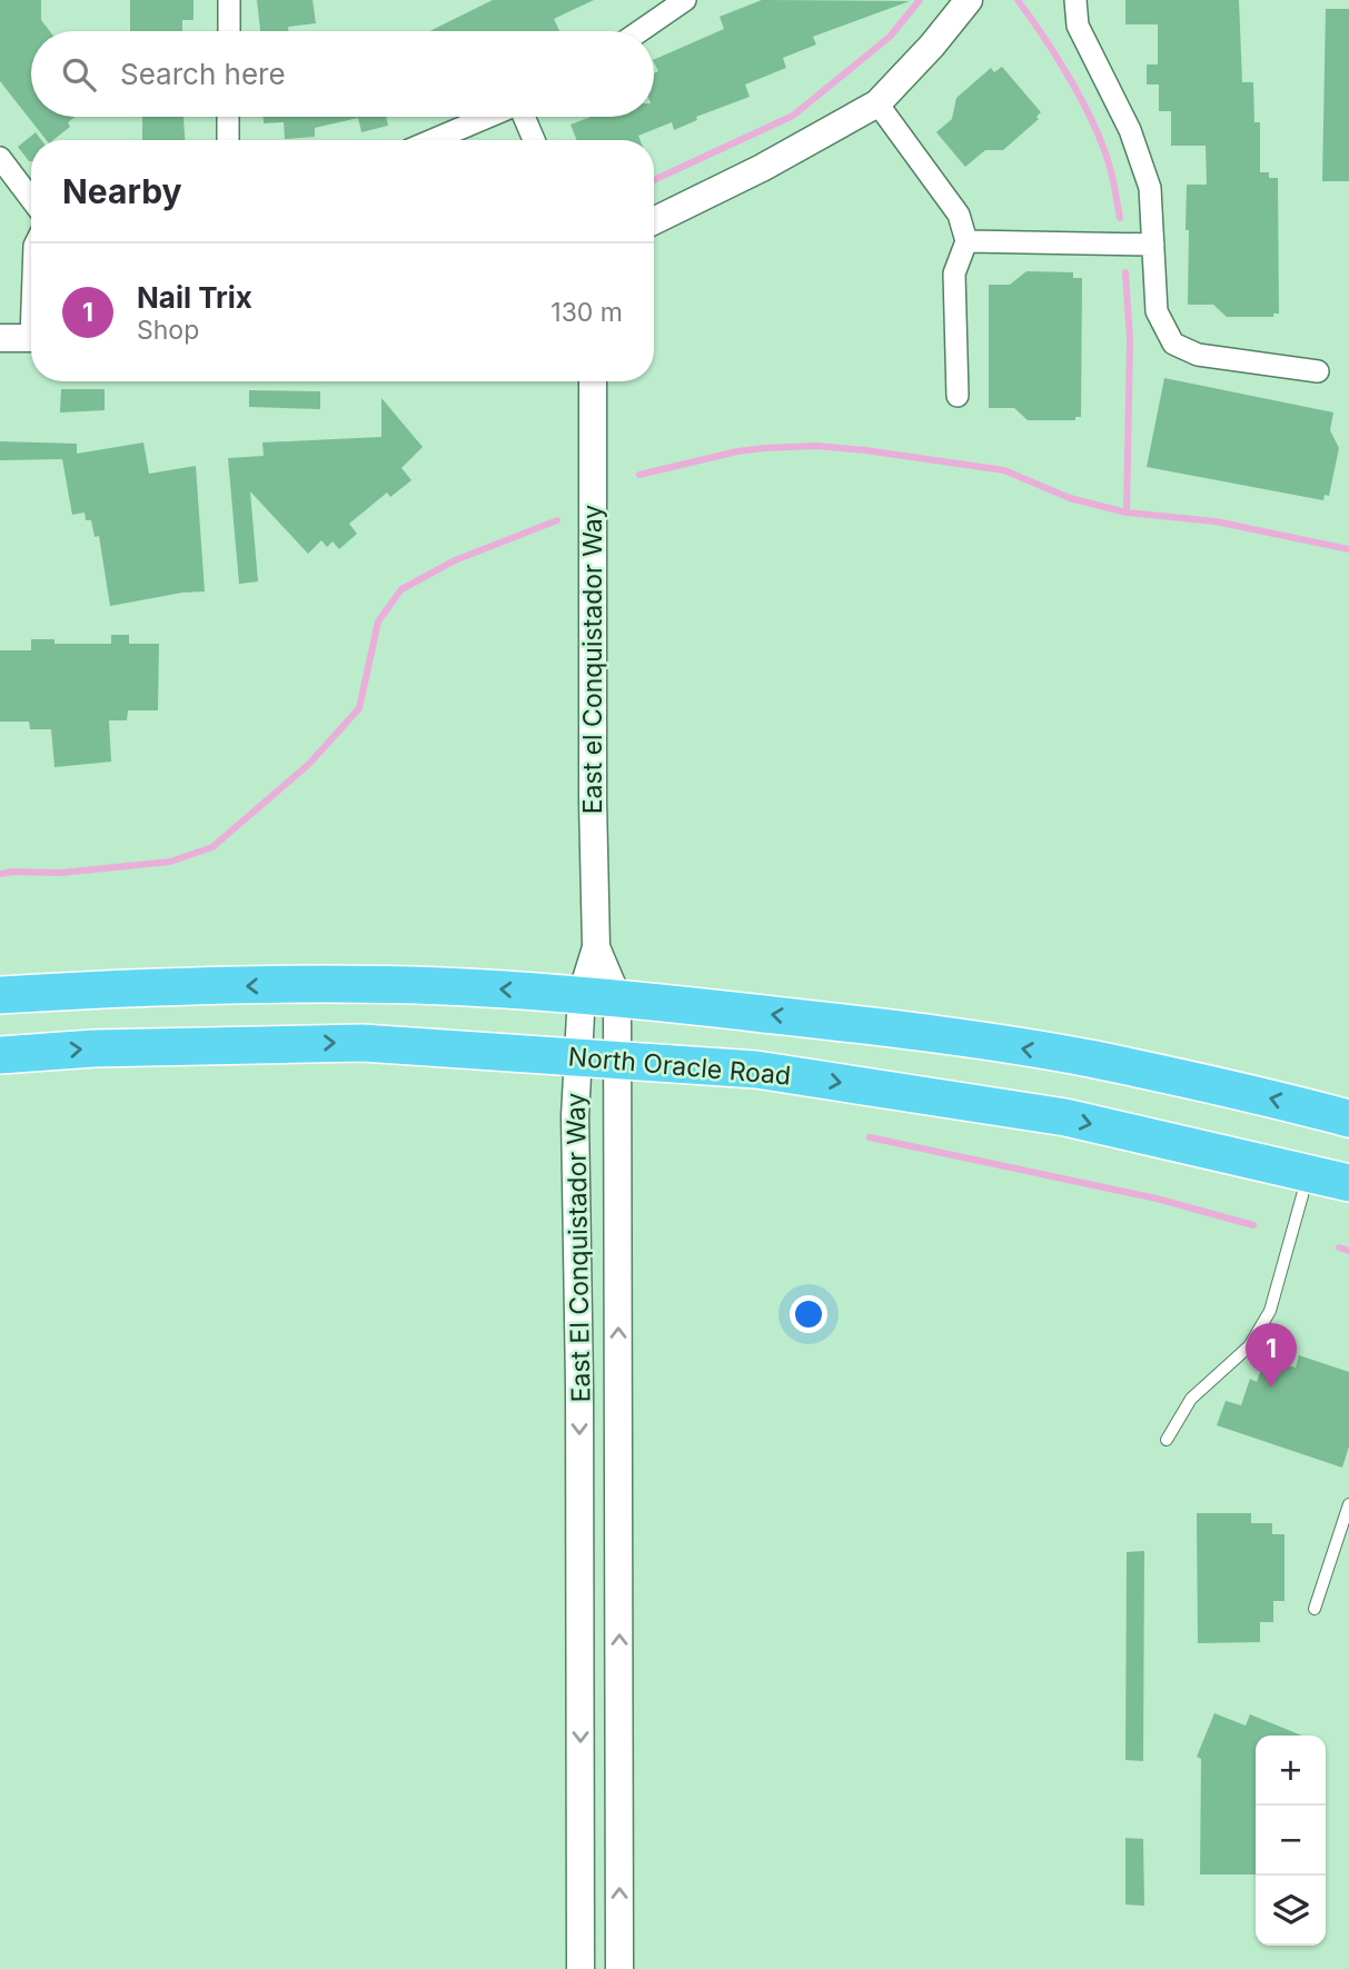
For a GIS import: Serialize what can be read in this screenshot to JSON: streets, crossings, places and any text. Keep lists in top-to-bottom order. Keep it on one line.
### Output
{"streets":{"highway":["North Oracle Road"],"street":["East el Conquistador Way","East El Conquistador Way"]},"crossings":[["East el Conquistador Way","East El Conquistador Way"],["North Oracle Road","East El Conquistador Way"]],"page":{"search":"Search here","heading":"Nearby","list":[{"mark":"1","name":"Nail Trix","note":"Shop","value":"130 m"}],"pins":"1","map_buttons":["+","−"]}}
